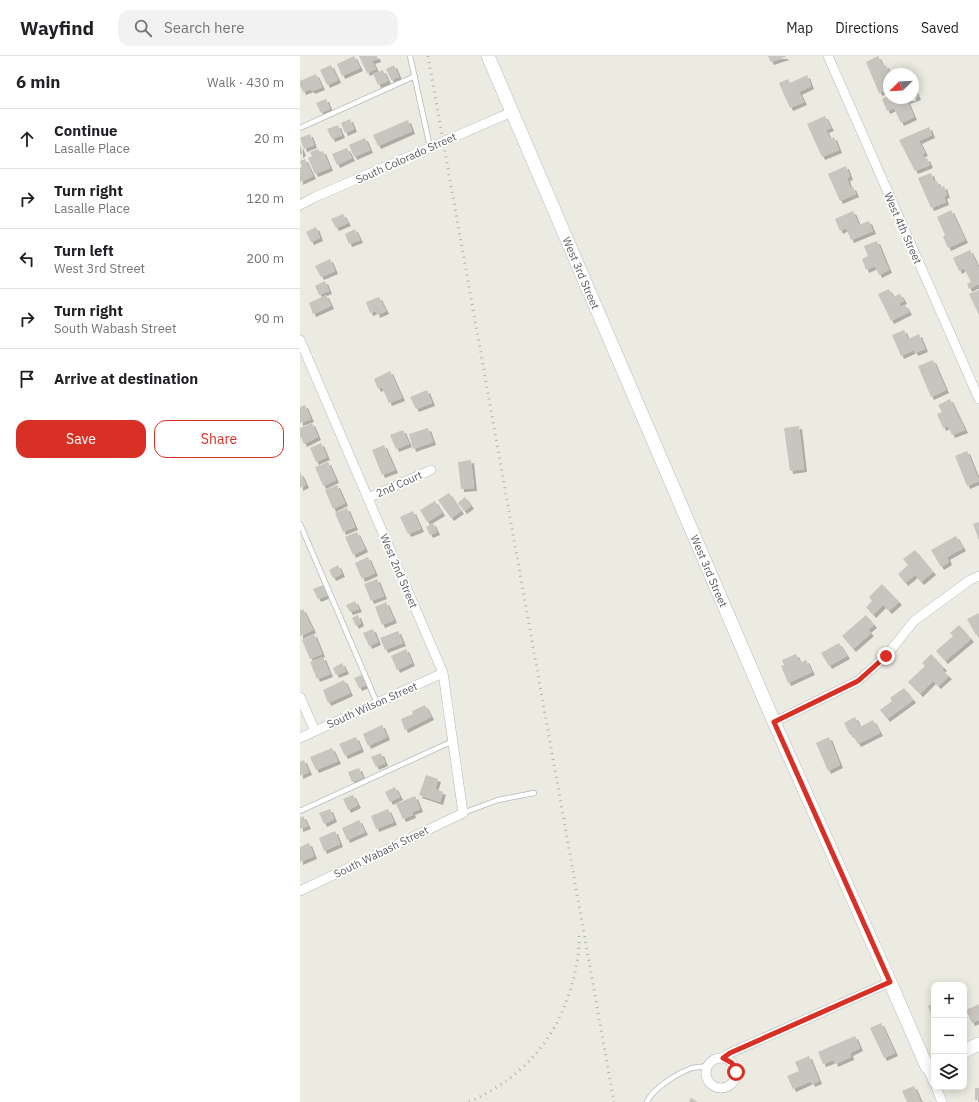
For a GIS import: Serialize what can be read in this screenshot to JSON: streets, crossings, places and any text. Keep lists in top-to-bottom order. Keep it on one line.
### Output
{"streets":{"street":["South Colorado Street","West 4th Street","West 3rd Street","2nd Court","West 2nd Street","South Wilson Street","South Wabash Street"]},"crossings":[["South Colorado Street","West 3rd Street"],["2nd Court","West 2nd Street"],["West 2nd Street","South Wilson Street"],["West 2nd Street","South Wabash Street"]],"north":"bottom left","page":{"header":"Wayfind","search":"Search here","nav":["Map","Directions","Saved"],"heading":["6 min","Walk · 430 m"],"list":[["Continue","Lasalle Place","20 m"],["Turn right","Lasalle Place","120 m"],["Turn left","West 3rd Street","200 m"],["Turn right","South Wabash Street","90 m"],"Arrive at destination"],"buttons":["Save","Share"],"map_buttons":["+","−"]}}
